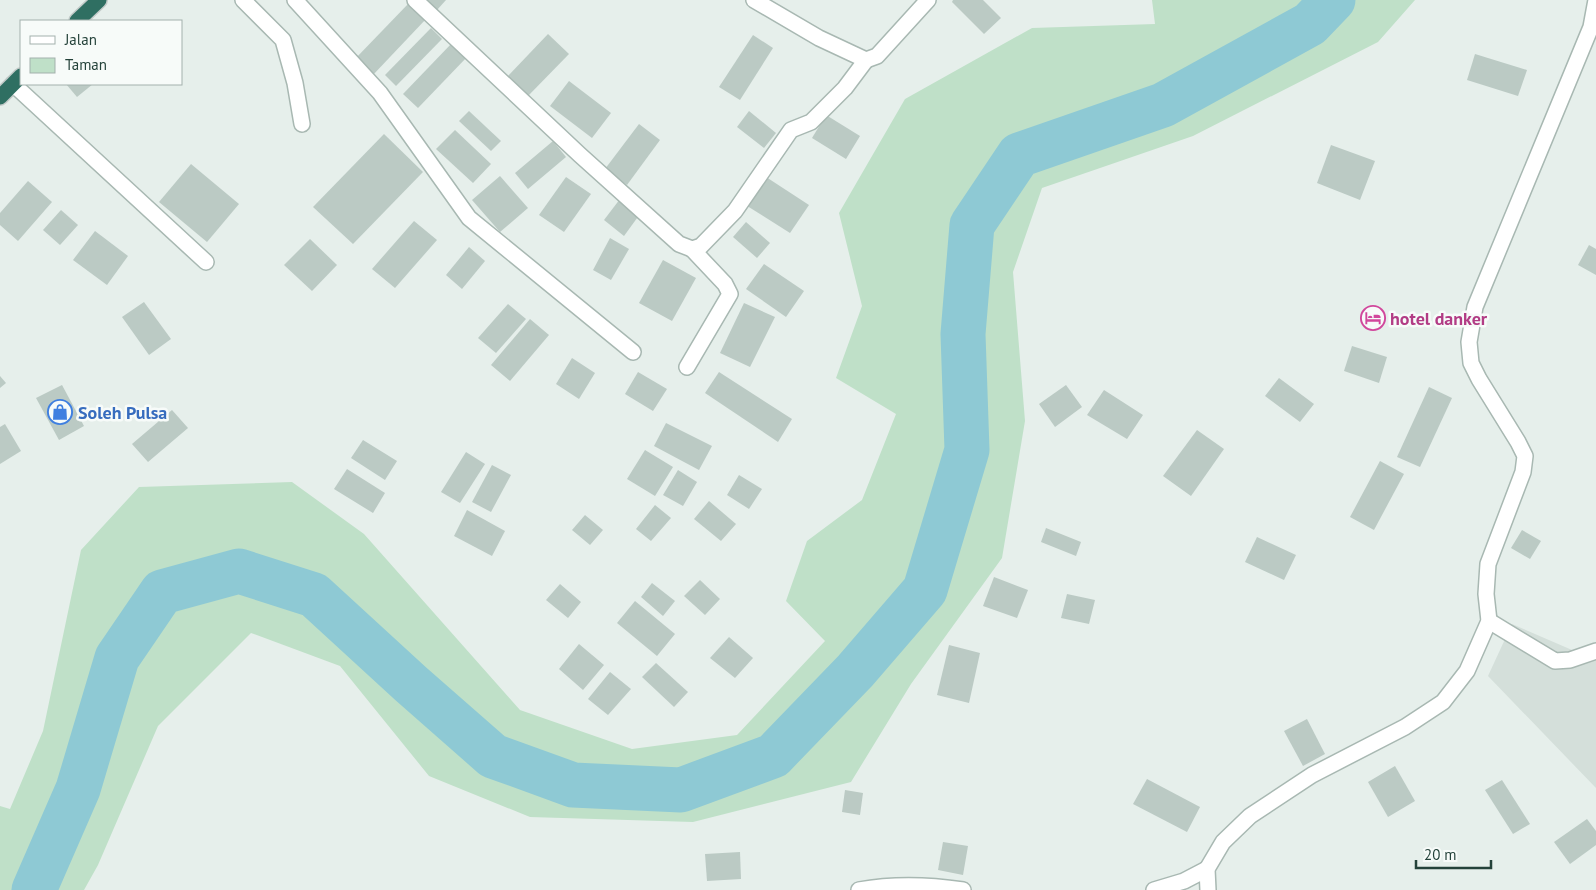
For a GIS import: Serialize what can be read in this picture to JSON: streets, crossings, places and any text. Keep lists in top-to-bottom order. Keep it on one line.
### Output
{"places":{"hotel":["hotel danker"],"shop":["Soleh Pulsa"]},"legend":["Jalan","Taman"],"scale_bar":"20 m"}
